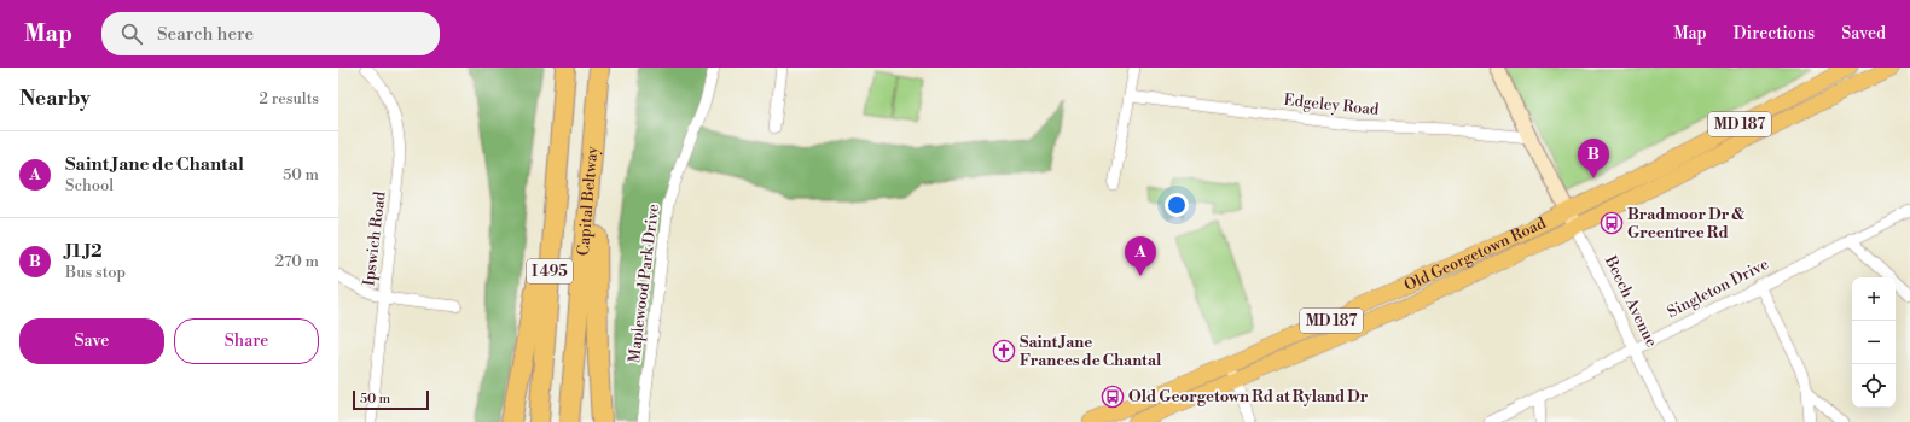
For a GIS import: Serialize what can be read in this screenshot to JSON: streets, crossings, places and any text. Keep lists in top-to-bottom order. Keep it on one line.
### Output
{"streets":{"highway":["Capital Beltway","I 495"],"main road":["MD 187","Old Georgetown Road"],"street":["Edgeley Road","Ipswich Road","Maplewood Park Drive","Singleton Drive","Beech Avenue"]},"crossings":[["Edgeley Road","Beech Avenue"],["Old Georgetown Road","Beech Avenue"],["Singleton Drive","Beech Avenue"]],"places":{"bus stop":["Bradmoor Dr & Greentree Rd","Old Georgetown Rd at Ryland Dr"],"church":["Saint Jane Frances de Chantal"]},"scale_bar":"50 m","page":{"header":"Map","search":"Search here","nav":["Map","Directions","Saved"],"heading":["Nearby","2 results"],"list":[{"mark":"A","name":"Saint Jane de Chantal","note":"School","value":"50 m"},{"mark":"B","name":"J1 J2","note":"Bus stop","value":"270 m"}],"pins":["B","A"],"map_buttons":["+","−"],"buttons":["Save","Share"],"scale":"50 m"}}
